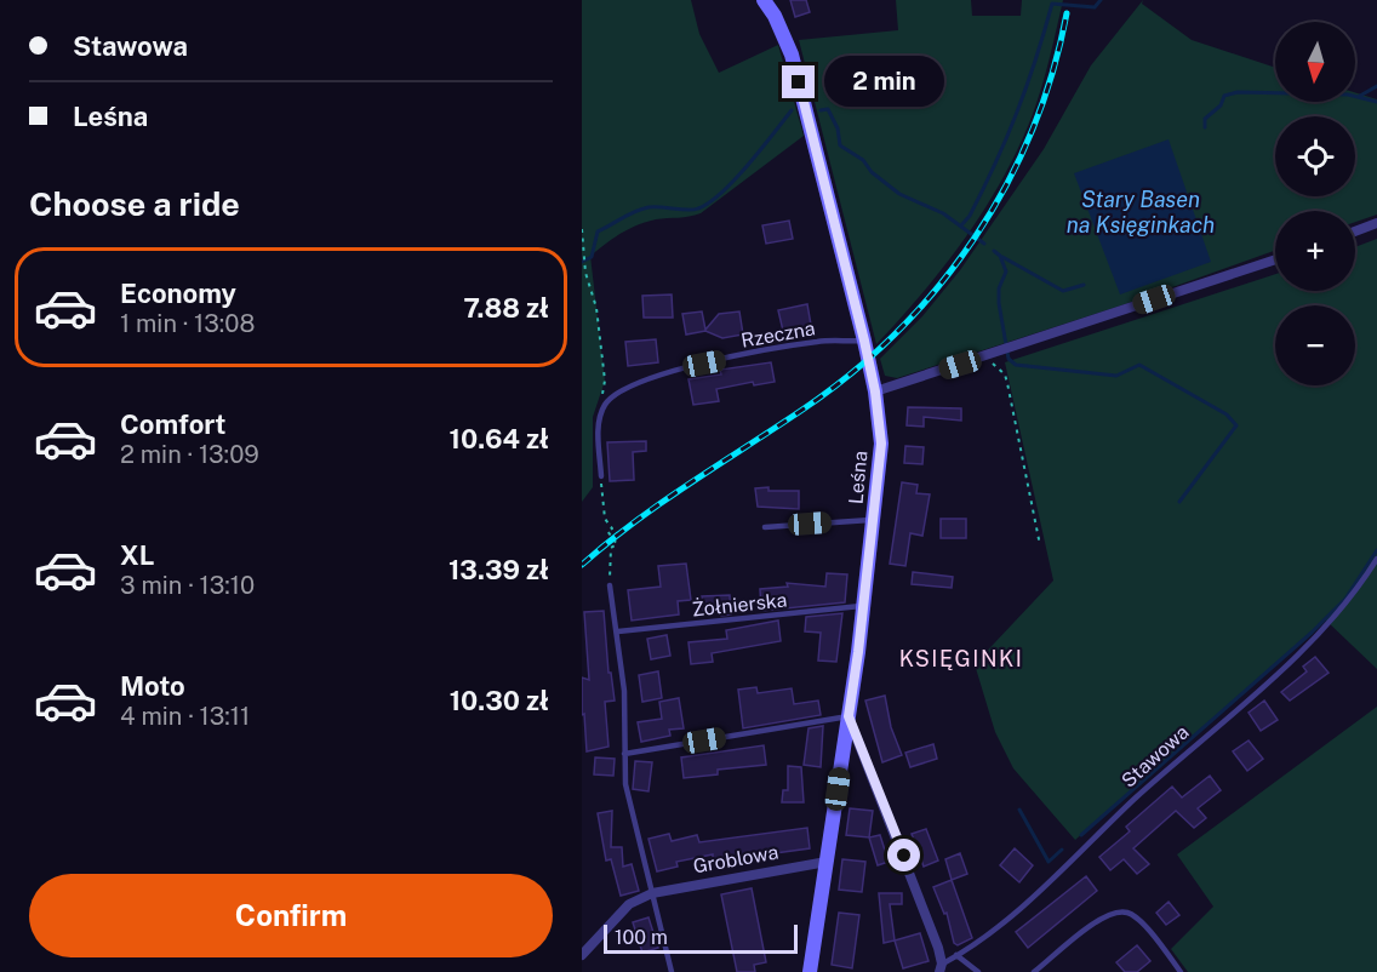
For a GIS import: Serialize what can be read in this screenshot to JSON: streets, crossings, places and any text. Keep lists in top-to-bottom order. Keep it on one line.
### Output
{"streets":{"main road":["Leśna"],"street":["Stawowa","Groblowa"],"lane":["Rzeczna","Żołnierska"]},"crossings":[["Rzeczna","Leśna"],["Leśna","Żołnierska"],["Leśna","Stawowa"],["Leśna","Groblowa"]],"districts":["KSIĘGINKI"],"water":["Stary Basen na Księginkach"],"scale_bar":"100 m","north":"bottom","page":{"banner":["Stawowa","Leśna"],"map_buttons":["+","−"],"bubble":"2 min","heading":"Choose a ride","list":[{"name":"Economy","note":"1 min · 13:08","value":"7.88 zł"},{"name":"Comfort","note":"2 min · 13:09","value":"10.64 zł"},{"name":"XL","note":"3 min · 13:10","value":"13.39 zł"},{"name":"Moto","note":"4 min · 13:11","value":"10.30 zł"}],"buttons":"Confirm","scale":"100 m"}}
